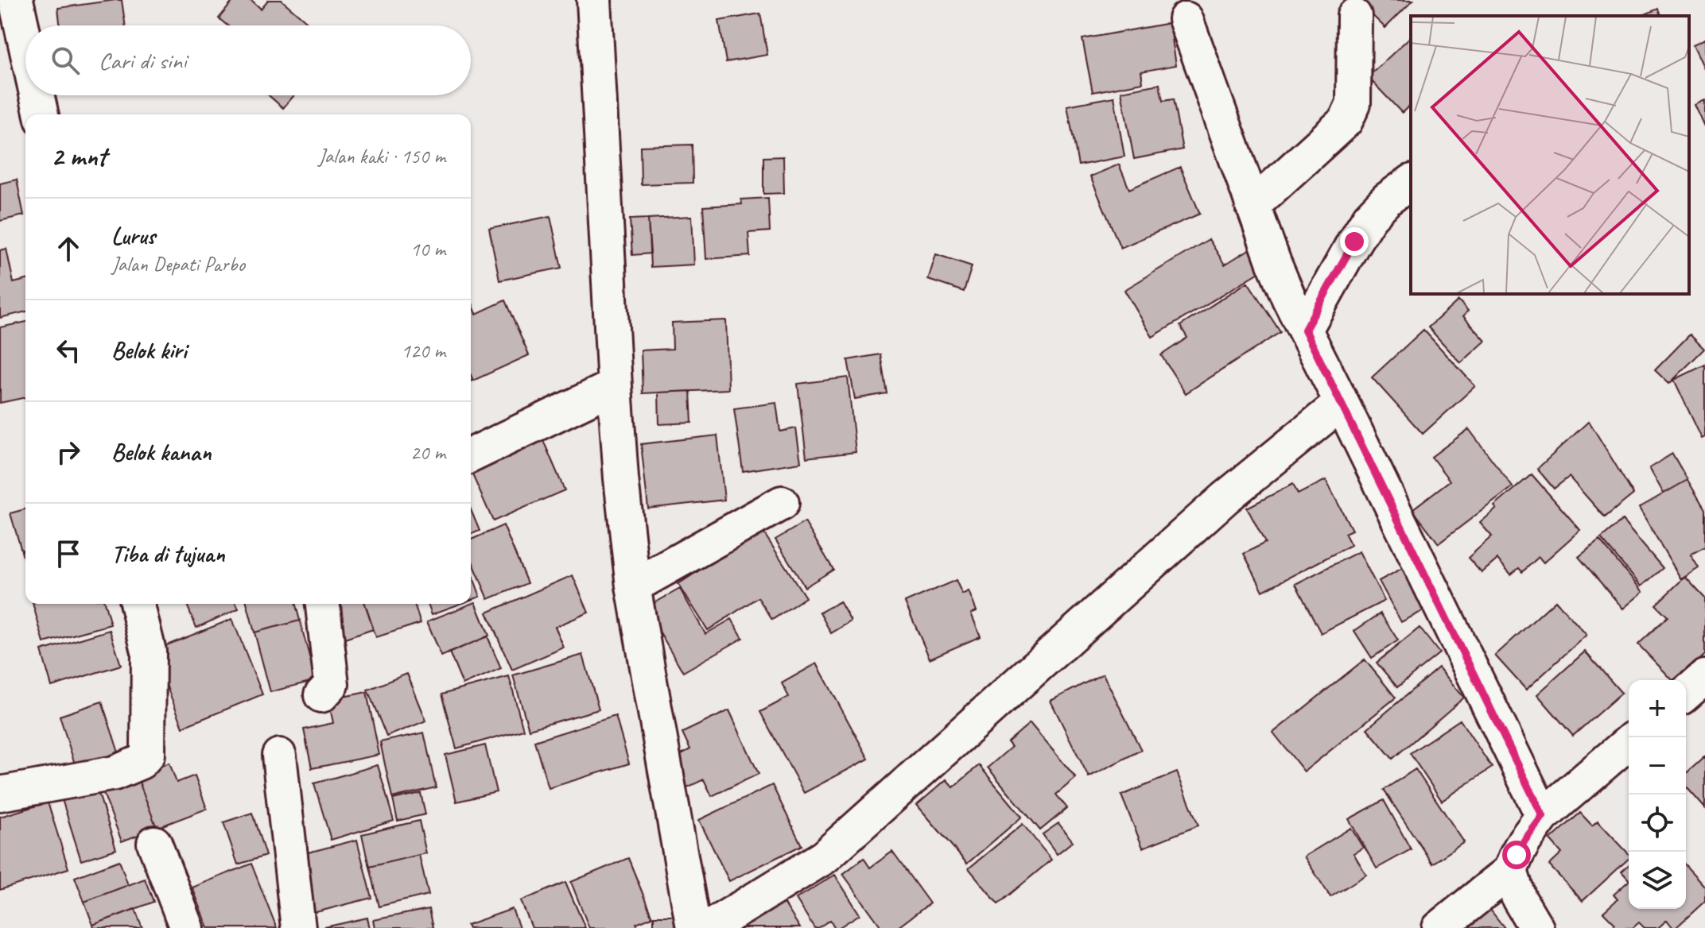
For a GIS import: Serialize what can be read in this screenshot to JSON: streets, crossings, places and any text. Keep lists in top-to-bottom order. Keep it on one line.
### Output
{"page":{"search":"Cari di sini","heading":["2 mnt","Jalan kaki · 150 m"],"list":[["Lurus","Jalan Depati Parbo","10 m"],["Belok kiri","120 m"],["Belok kanan","20 m"],"Tiba di tujuan"],"map_buttons":["+","−"]}}
